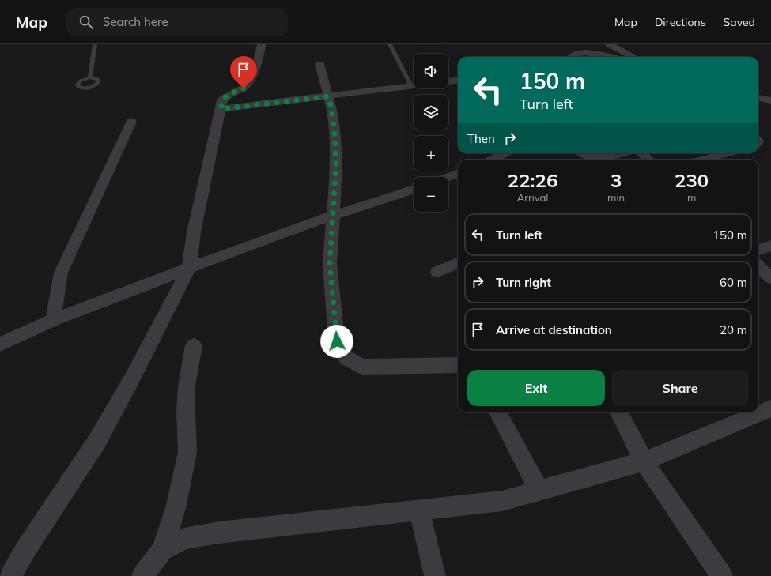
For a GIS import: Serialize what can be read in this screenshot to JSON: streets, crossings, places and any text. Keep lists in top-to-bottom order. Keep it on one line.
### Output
{"page":{"header":"Map","search":"Search here","nav":["Map","Directions","Saved"],"map_buttons":["+","−"],"turn":["150 m","Turn left"],"then":"Then","eta":["22:26","Arrival","3","min","230","m"],"list":[{"name":"Turn left","value":"150 m"},{"name":"Turn right","value":"60 m"},{"name":"Arrive at destination","value":"20 m"}],"buttons":["Exit","Share"]}}
